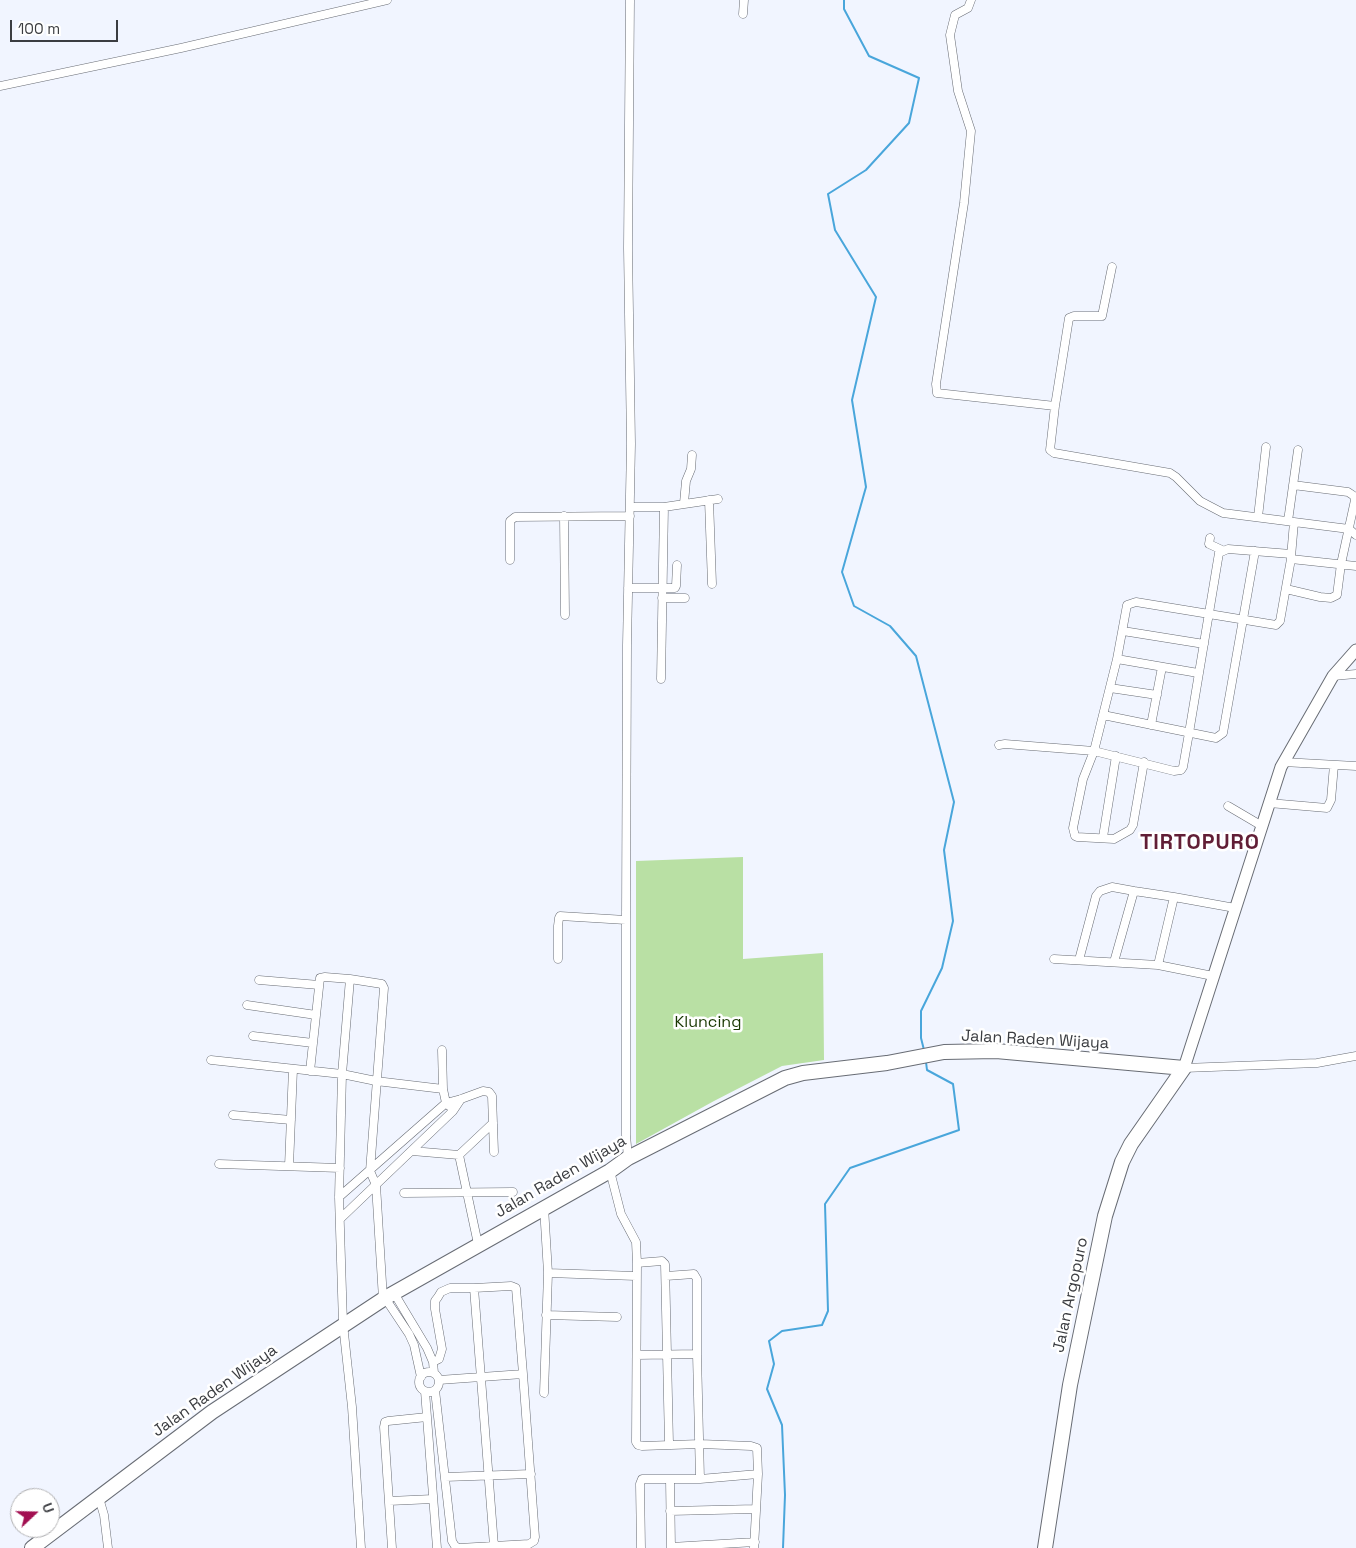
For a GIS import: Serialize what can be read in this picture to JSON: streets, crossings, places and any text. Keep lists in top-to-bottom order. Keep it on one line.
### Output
{"streets":{"highway":["Jalan Raden Wijaya","Jalan Argopuro"]},"crossings":[["Jalan Raden Wijaya","Jalan Argopuro"]],"districts":["TIRTOPURO"],"parks":["Kluncing"],"scale_bar":"100 m","north":"right"}
